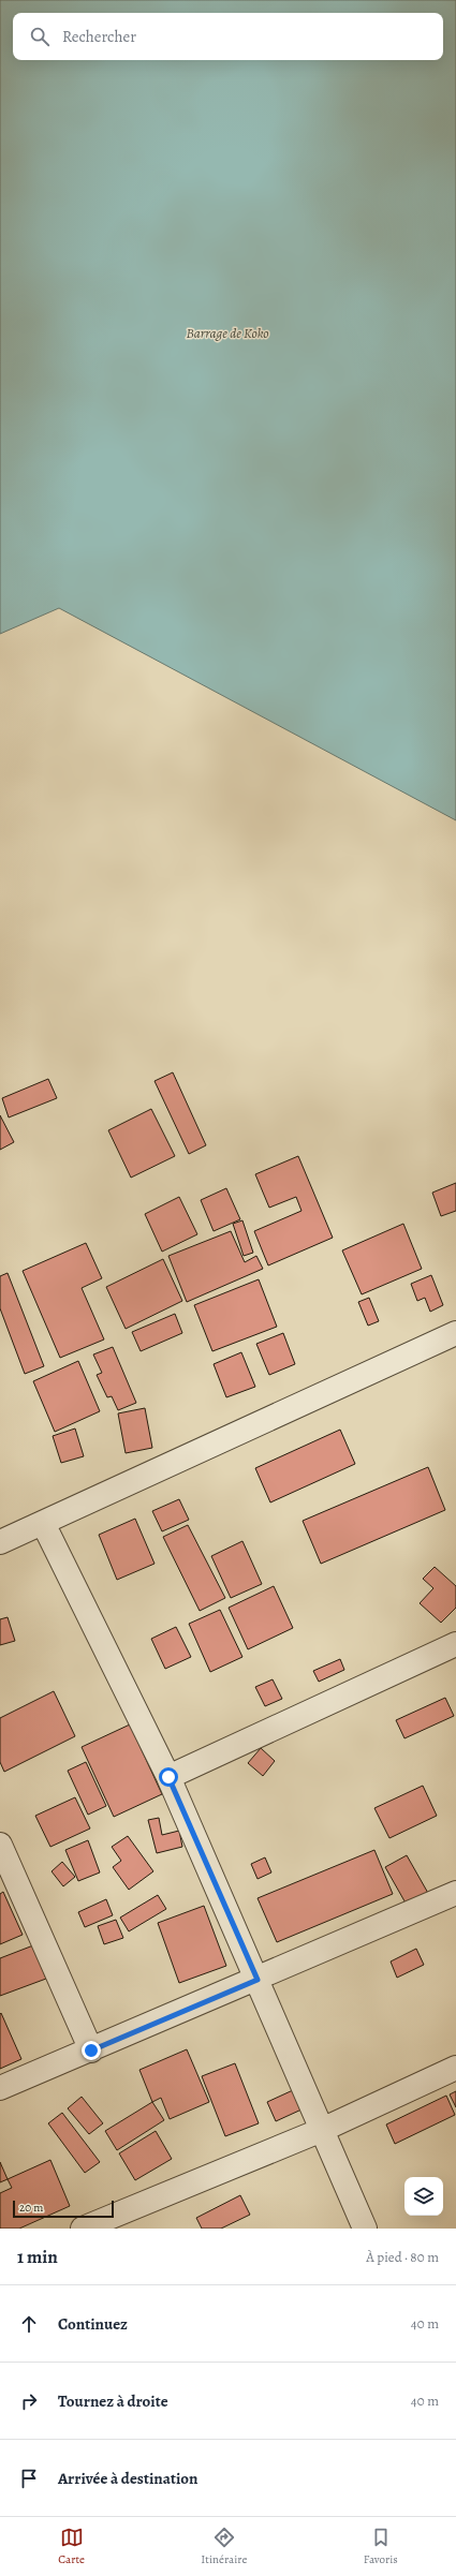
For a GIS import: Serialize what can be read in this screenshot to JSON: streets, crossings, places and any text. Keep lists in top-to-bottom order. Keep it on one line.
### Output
{"water":["Barrage de Koko"],"scale_bar":"20 m","page":{"search":"Rechercher","scale":"20 m","heading":["1 min","À pied · 80 m"],"list":[["Continuez","40 m"],["Tournez à droite","40 m"],"Arrivée à destination"],"nav":["Carte","Itinéraire","Favoris"]}}
